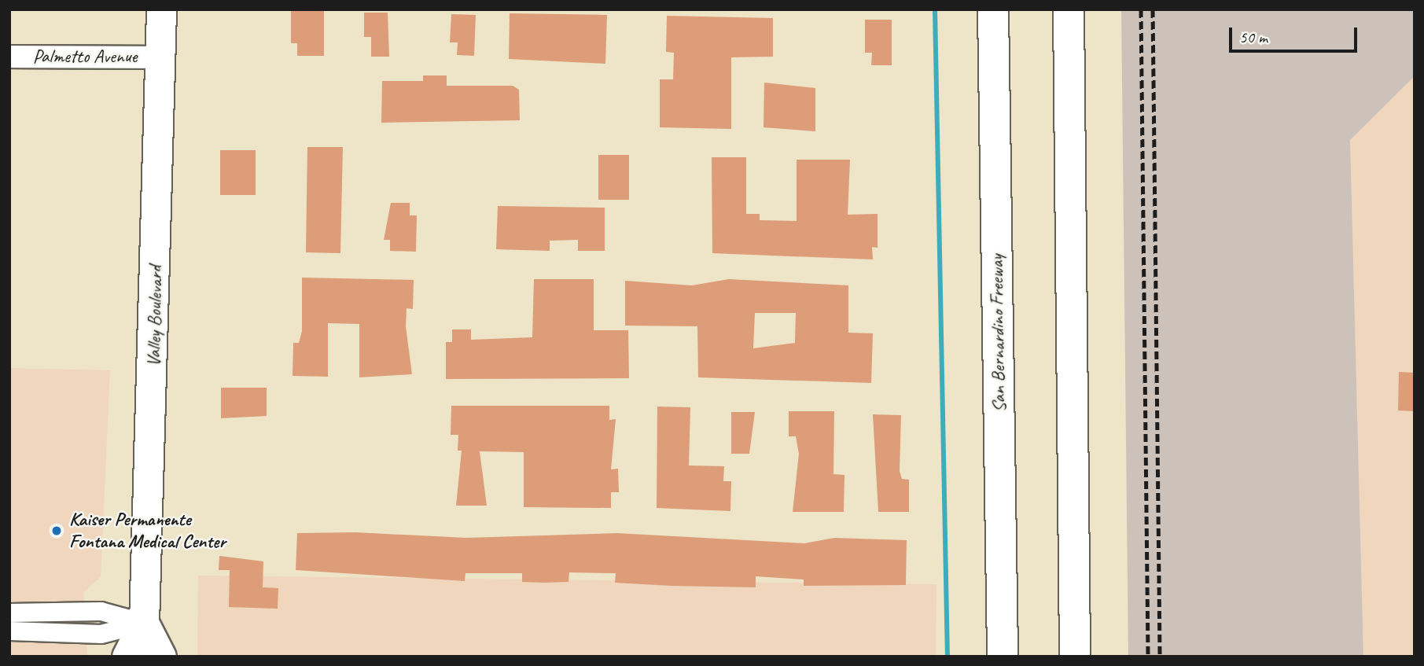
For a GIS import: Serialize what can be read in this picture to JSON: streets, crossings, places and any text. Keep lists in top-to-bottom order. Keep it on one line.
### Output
{"streets":{"highway":["San Bernardino Freeway"],"main road":["Valley Boulevard"],"street":["Palmetto Avenue"]},"crossings":[["Palmetto Avenue","Valley Boulevard"]],"places":["Kaiser Permanente Fontana Medical Center"],"scale_bar":"50 m"}
